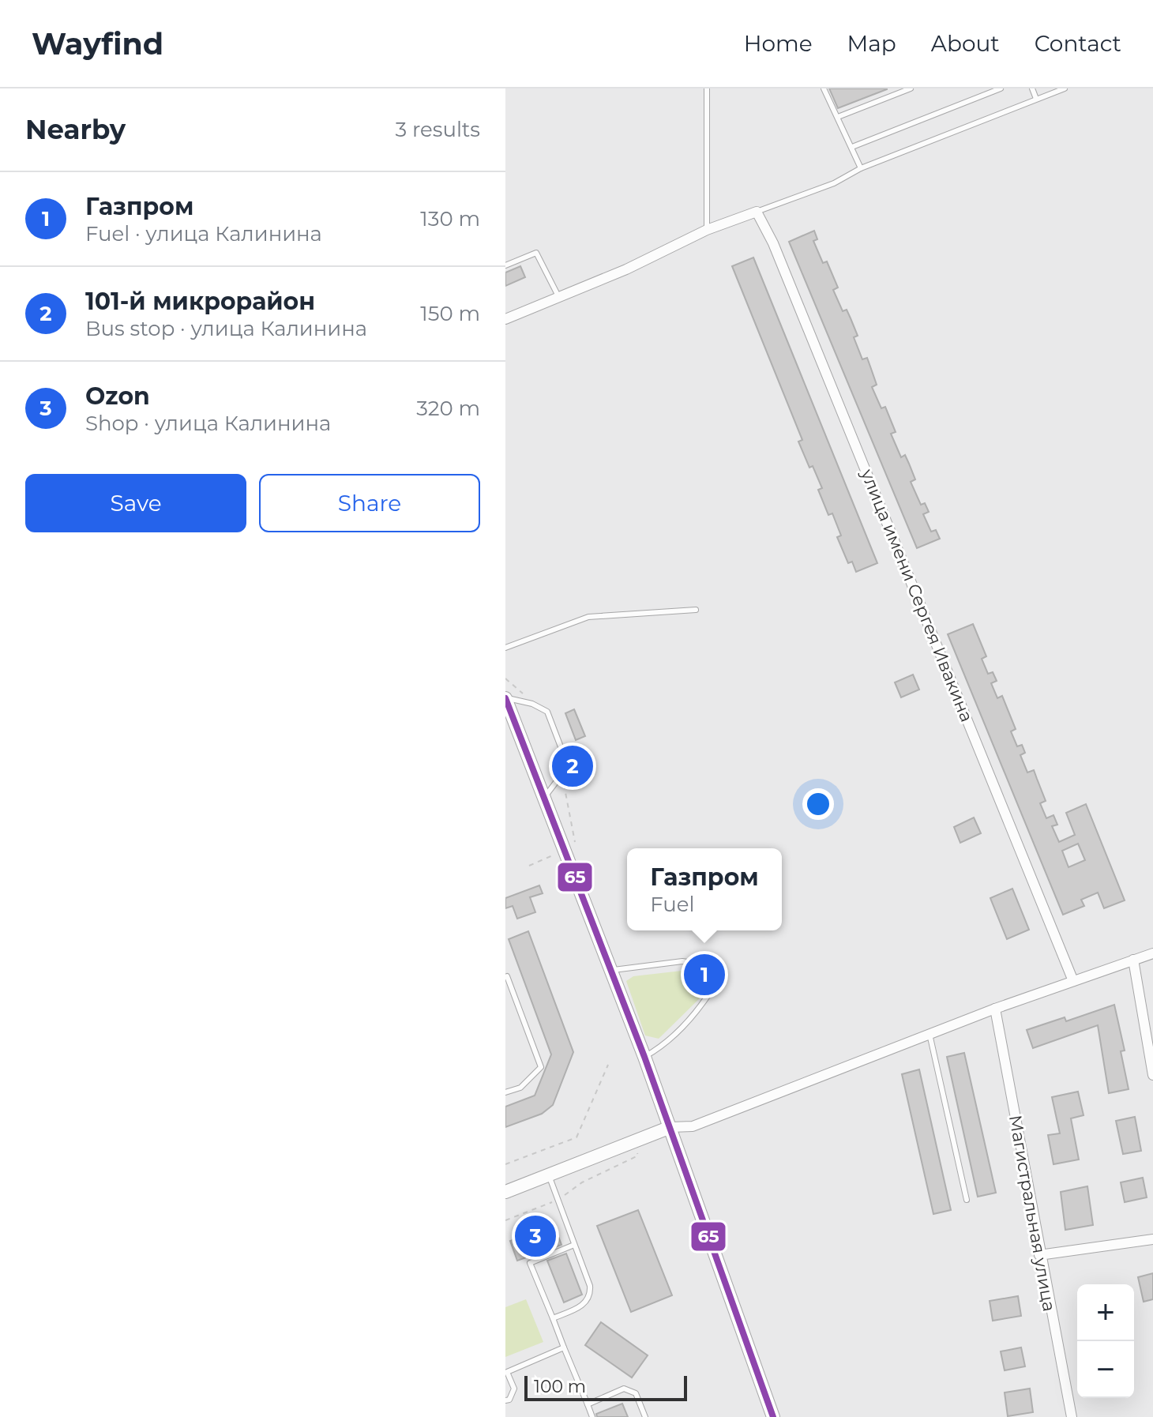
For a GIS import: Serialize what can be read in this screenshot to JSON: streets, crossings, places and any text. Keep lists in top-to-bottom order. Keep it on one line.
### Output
{"streets":{"street":["улица имени Сергея Ивакина","Магистральная улица"]},"lines":["transit line 65"],"scale_bar":"100 m","page":{"header":"Wayfind","nav":["Home","Map","About","Contact"],"heading":["Nearby","3 results"],"list":[{"mark":"1","name":"Газпром","note":"Fuel · улица Калинина","value":"130 m"},{"mark":"2","name":"101-й микрорайон","note":"Bus stop · улица Калинина","value":"150 m"},{"mark":"3","name":"Ozon","note":"Shop · улица Калинина","value":"320 m"}],"buttons":["Save","Share"],"pins":["2","1","3"],"popup":["Газпром","Fuel"],"map_buttons":["+","−"],"scale":"100 m"}}
